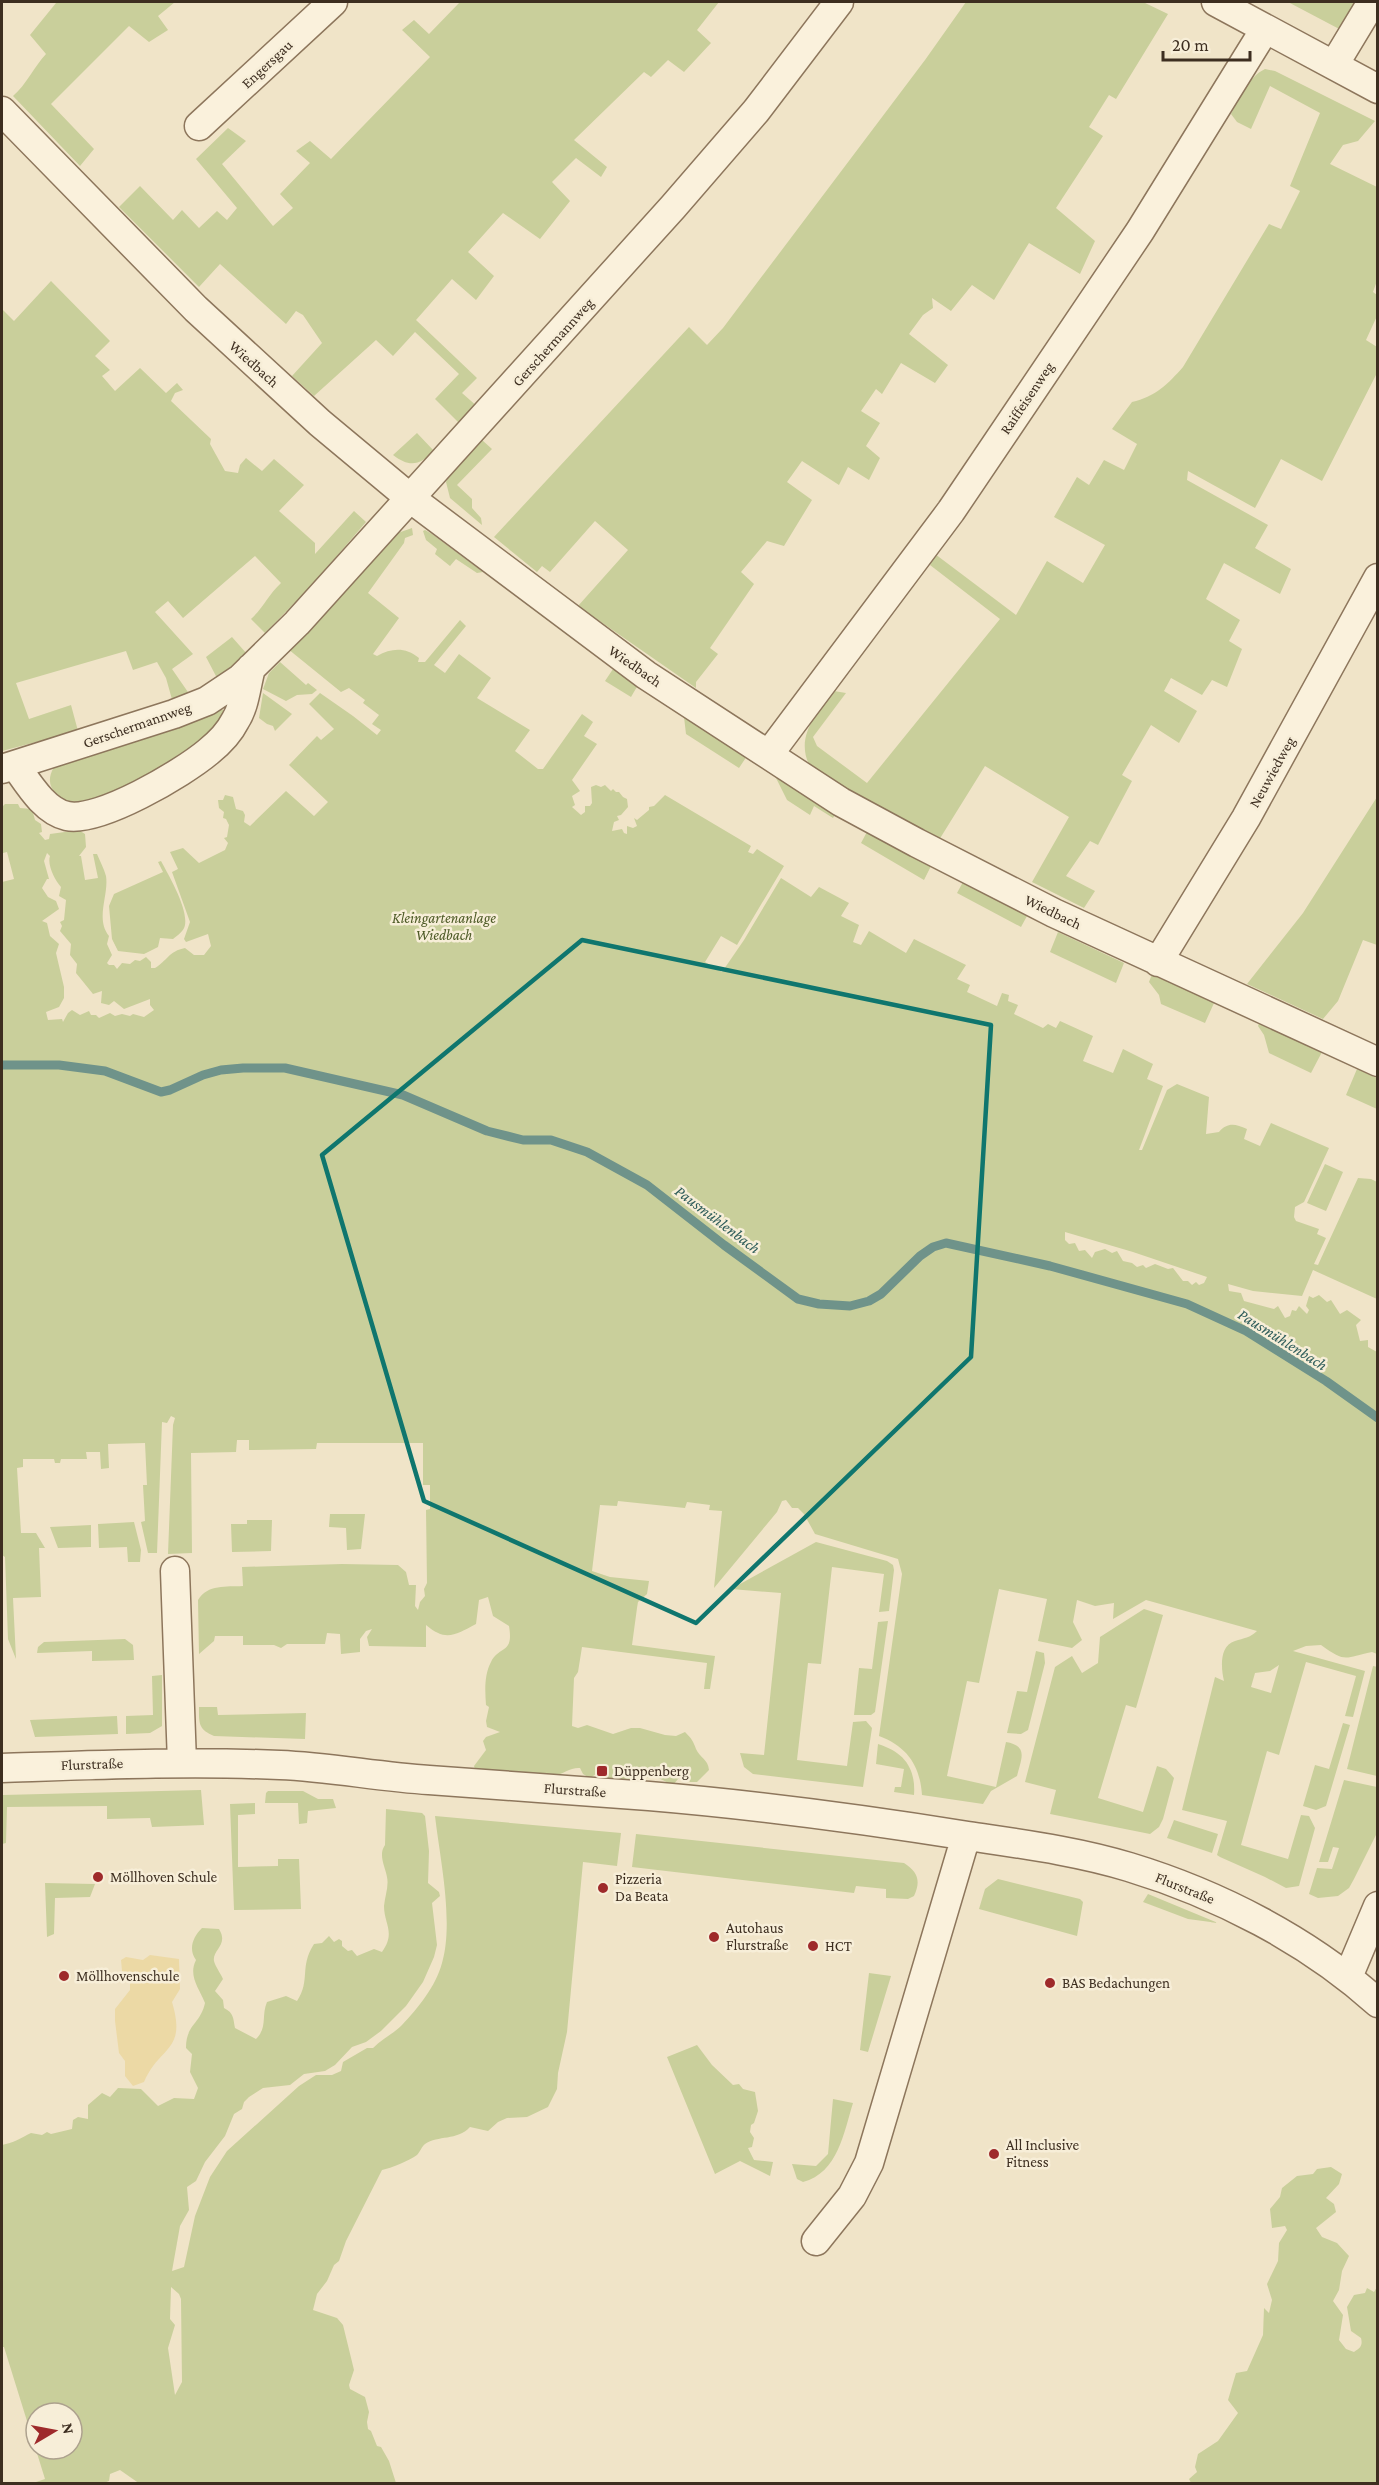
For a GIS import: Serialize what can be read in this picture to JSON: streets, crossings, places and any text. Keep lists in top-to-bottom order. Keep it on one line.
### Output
{"streets":{"street":["Engersgau","Gerschermannweg","Wiedbach","Raiffeisenweg","Neuwiedweg","Flurstraße"]},"crossings":[["Gerschermannweg","Wiedbach"],["Wiedbach","Raiffeisenweg"],["Wiedbach","Neuwiedweg"]],"water":["Pausmühlenbach"],"parks":["Kleingartenanlage Wiedbach"],"places":{"transit":["Düppenberg"],"other":["Möllhoven Schule","Pizzeria Da Beata","Autohaus Flurstraße","HCT","Möllhovenschule","BAS Bedachungen","All Inclusive Fitness"]},"scale_bar":"20 m","north":"right"}
